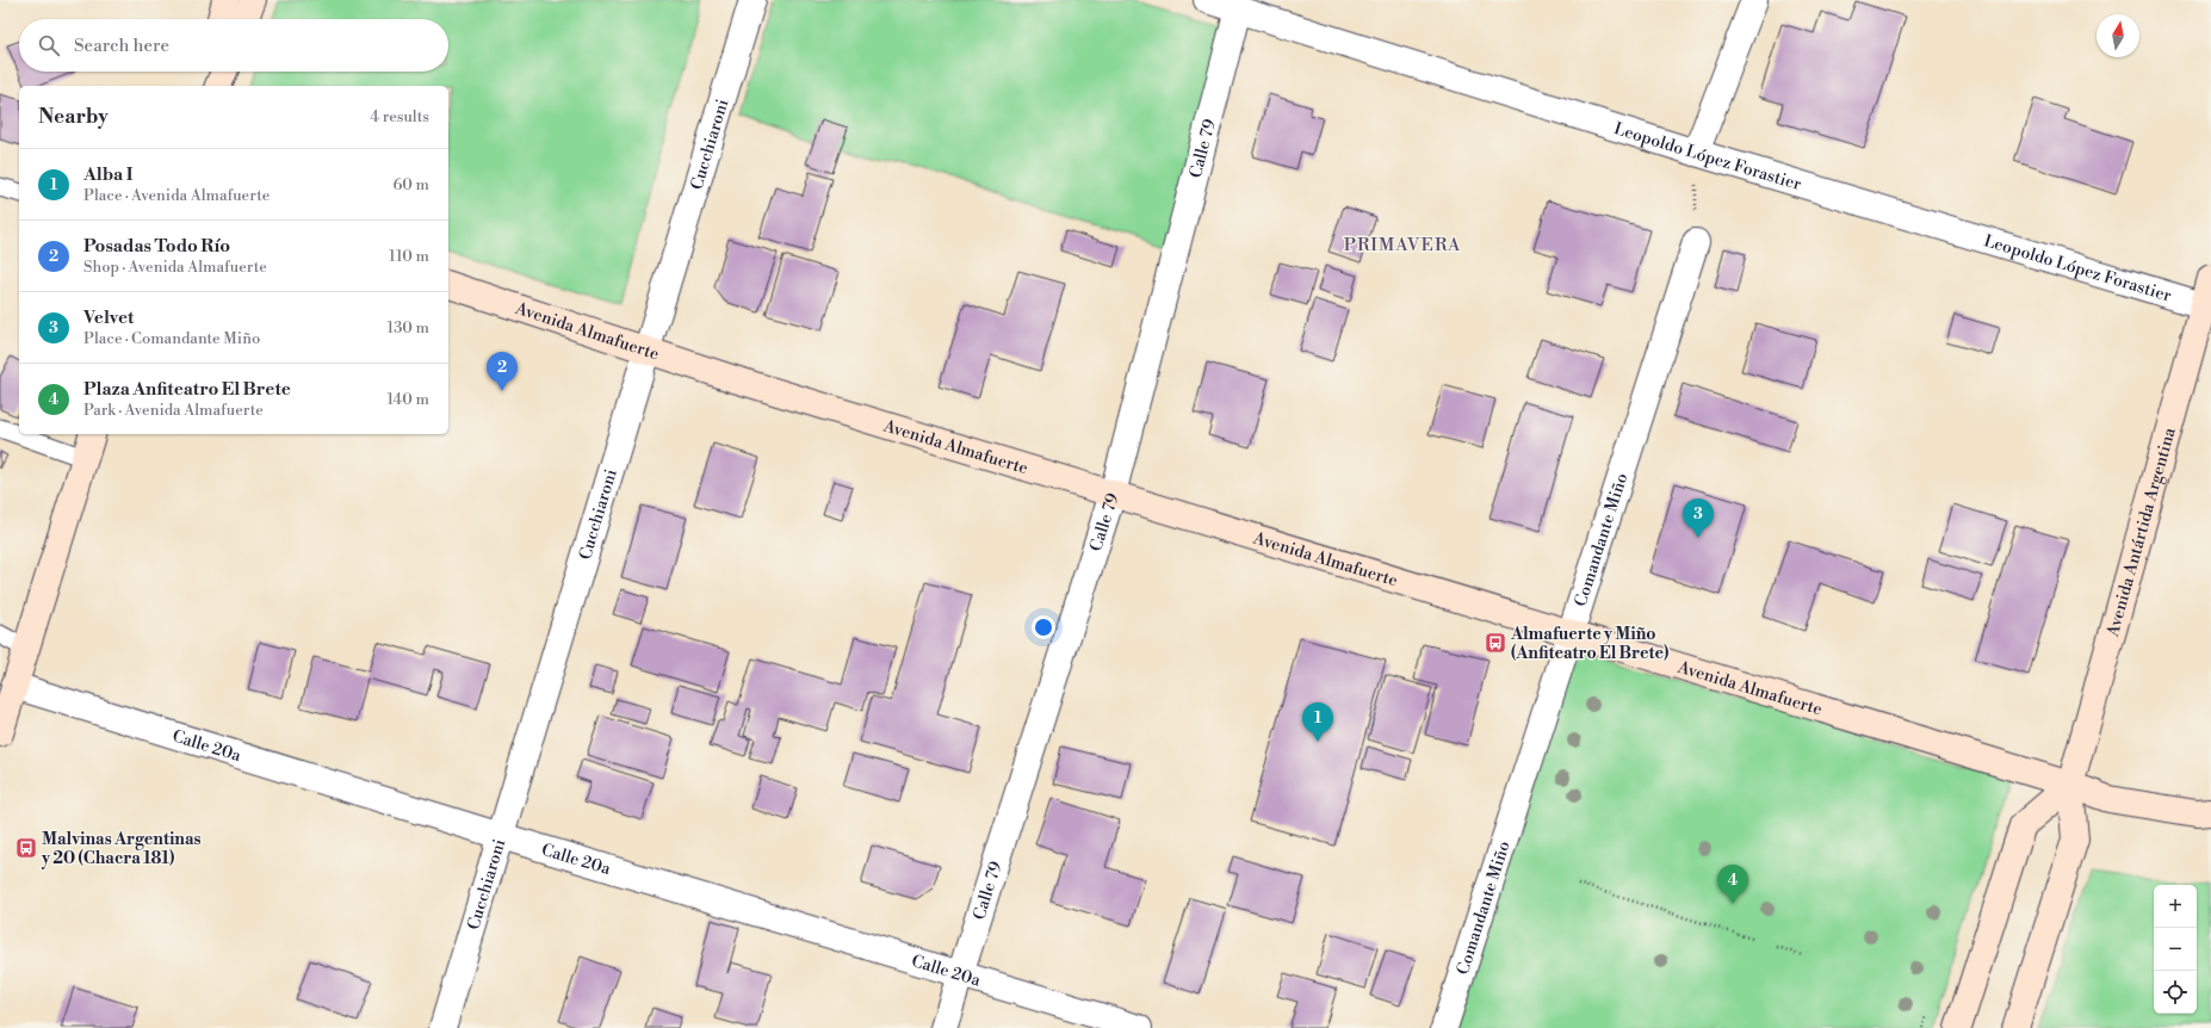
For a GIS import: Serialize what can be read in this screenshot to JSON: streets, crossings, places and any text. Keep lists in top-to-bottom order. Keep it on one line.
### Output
{"streets":{"main road":["Avenida Almafuerte","Avenida Antártida Argentina"],"street":["Cucchiaroni","Calle 79","Leopoldo López Forastier","Comandante Miño","Calle 20a"]},"crossings":[["Cucchiaroni","Avenida Almafuerte"],["Cucchiaroni","Calle 20a"],["Calle 79","Leopoldo López Forastier"],["Calle 79","Avenida Almafuerte"],["Calle 79","Calle 20a"],["Leopoldo López Forastier","Avenida Antártida Argentina"],["Avenida Almafuerte","Avenida Antártida Argentina"],["Avenida Almafuerte","Comandante Miño"]],"districts":["PRIMAVERA"],"places":{"bus stop":["Almafuerte y Miño (Anfiteatro El Brete)","Malvinas Argentinas y 20 (Chacra 181)"]},"north":"top","page":{"search":"Search here","heading":["Nearby","4 results"],"list":[{"mark":"1","name":"Alba I","note":"Place · Avenida Almafuerte","value":"60 m"},{"mark":"2","name":"Posadas Todo Río","note":"Shop · Avenida Almafuerte","value":"110 m"},{"mark":"3","name":"Velvet","note":"Place · Comandante Miño","value":"130 m"},{"mark":"4","name":"Plaza Anfiteatro El Brete","note":"Park · Avenida Almafuerte","value":"140 m"}],"pins":["2","3","1","4"],"map_buttons":["+","−"]}}
